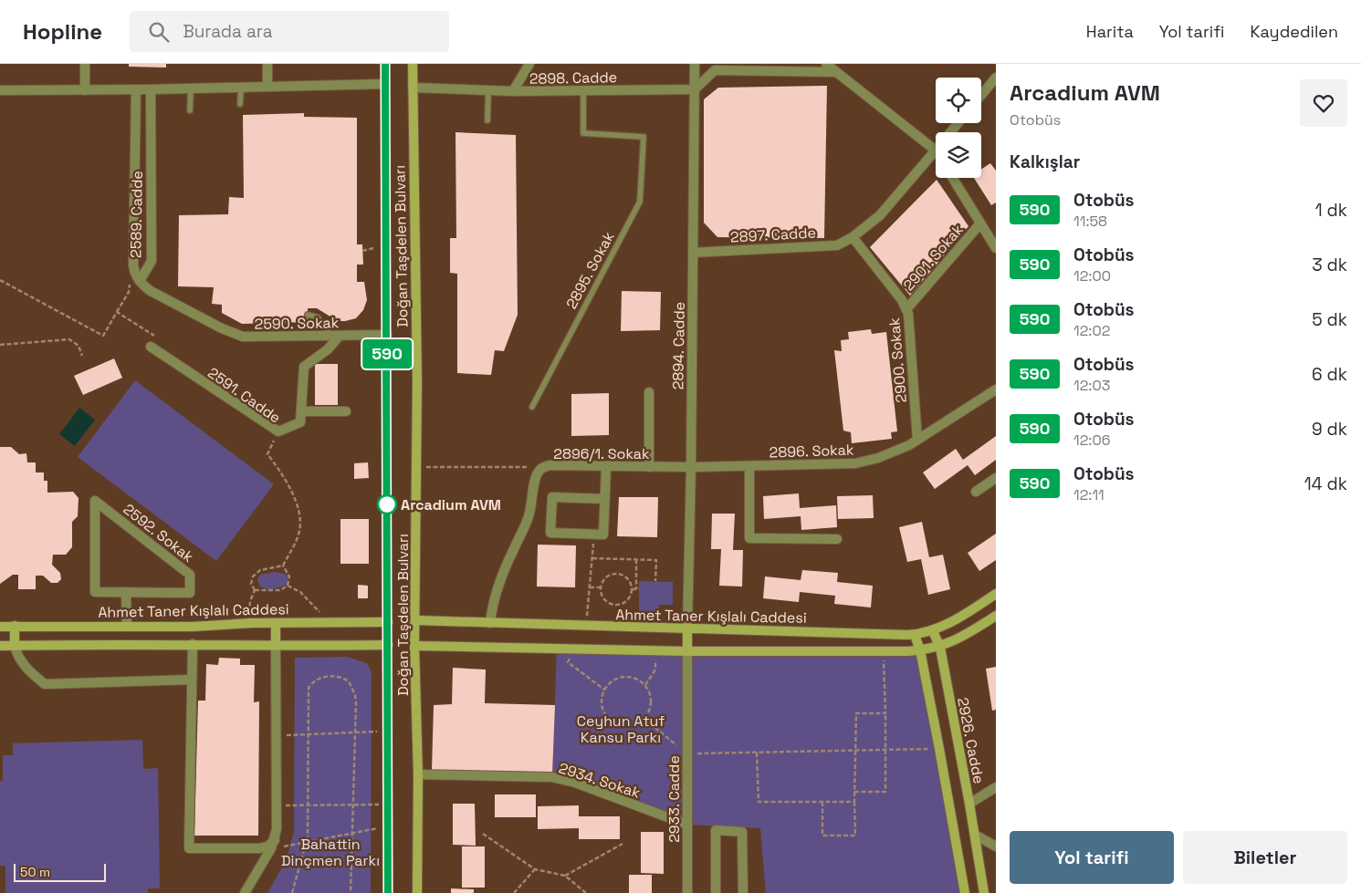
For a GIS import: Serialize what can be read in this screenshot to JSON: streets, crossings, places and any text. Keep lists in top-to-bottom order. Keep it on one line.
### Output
{"streets":{"street":["2898. Cadde","2589. Cadde","2897. Cadde","Doğan Taşdelen Bulvarı","2901. Sokak","2590. Sokak","2894. Cadde","2900. Sokak","2591. Cadde","2896. Sokak","2896/1. Sokak","2592. Sokak","Ahmet Taner Kışlalı Caddesi","2926. Cadde","2934. Sokak","2933. Cadde"],"lane":["2895. Sokak"]},"crossings":[["2898. Cadde","Doğan Taşdelen Bulvarı"],["2898. Cadde","2895. Sokak"],["2898. Cadde","2894. Cadde"],["2589. Cadde","2590. Sokak"],["2897. Cadde","2894. Cadde"],["2897. Cadde","2900. Sokak"],["Doğan Taşdelen Bulvarı","2590. Sokak"],["Doğan Taşdelen Bulvarı","Ahmet Taner Kışlalı Caddesi"],["Doğan Taşdelen Bulvarı","2934. Sokak"],["2901. Sokak","2900. Sokak"],["2894. Cadde","2896. Sokak"],["2894. Cadde","2896/1. Sokak"],["2894. Cadde","Ahmet Taner Kışlalı Caddesi"],["2900. Sokak","2896. Sokak"],["2896. Sokak","2896/1. Sokak"],["2896/1. Sokak","Ahmet Taner Kışlalı Caddesi"],["Ahmet Taner Kışlalı Caddesi","2926. Cadde"],["2934. Sokak","2933. Cadde"]],"parks":["Ceyhun Atuf Kansu Parkı","Bahattin Dinçmen Parkı"],"places":["Arcadium AVM"],"lines":["bus line 590"],"scale_bar":"50 m","page":{"header":"Hopline","search":"Burada ara","nav":["Harita","Yol tarifi","Kaydedilen"],"on_map":"590","heading":[["Arcadium AVM","Otobüs"],"Kalkışlar"],"list":[{"mark":"590","name":"Otobüs","note":"11:58","value":"1 dk"},{"mark":"590","name":"Otobüs","note":"12:00","value":"3 dk"},{"mark":"590","name":"Otobüs","note":"12:02","value":"5 dk"},{"mark":"590","name":"Otobüs","note":"12:03","value":"6 dk"},{"mark":"590","name":"Otobüs","note":"12:06","value":"9 dk"},{"mark":"590","name":"Otobüs","note":"12:11","value":"14 dk"}],"buttons":["Yol tarifi","Biletler"],"scale":"50 m"}}
